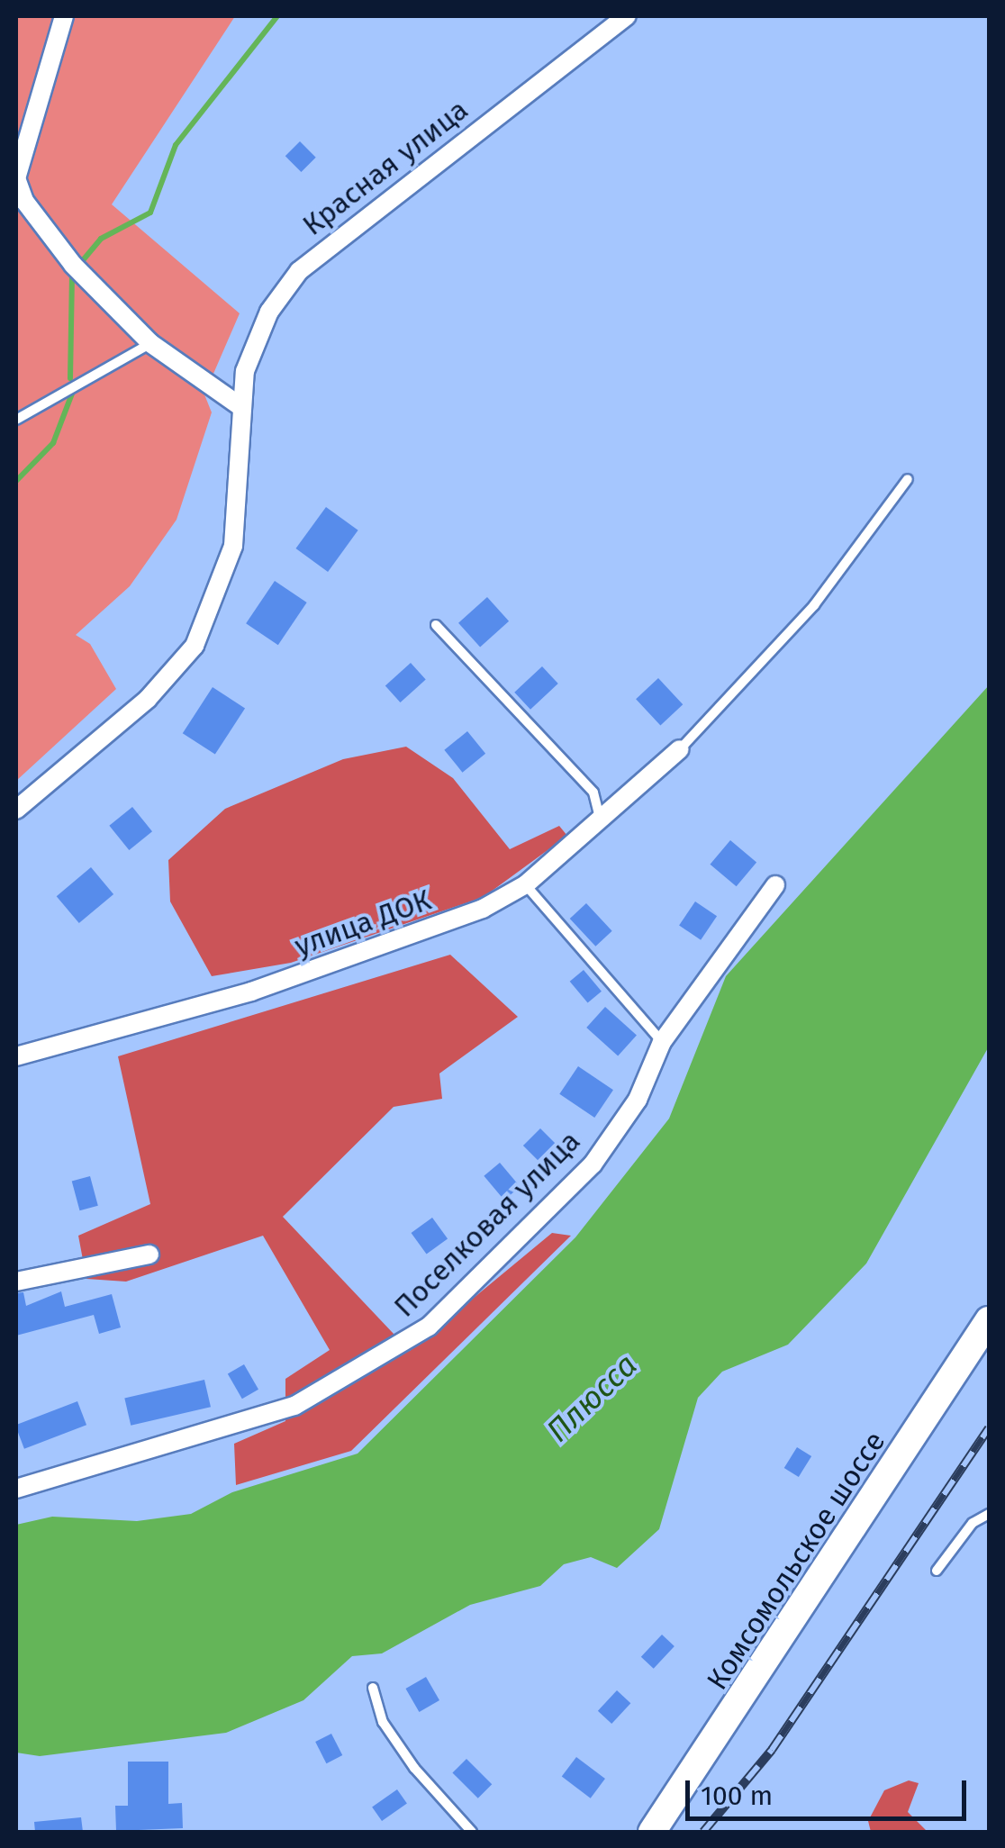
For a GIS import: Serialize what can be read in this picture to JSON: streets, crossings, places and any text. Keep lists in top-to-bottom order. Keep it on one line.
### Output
{"streets":{"main road":["Комсомольское шоссе"],"street":["Красная улица","улица ДОК","Поселковая улица"]},"water":["Плюсса"],"scale_bar":"100 m"}
